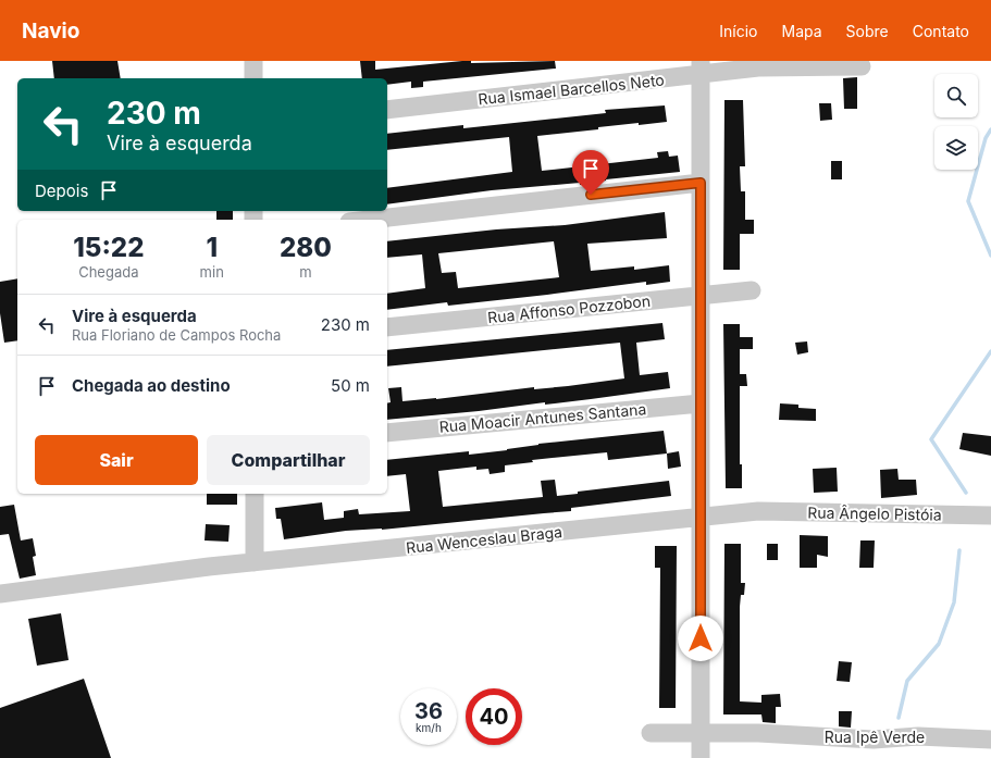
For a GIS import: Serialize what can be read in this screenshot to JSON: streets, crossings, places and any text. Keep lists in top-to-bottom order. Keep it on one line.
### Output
{"streets":{"street":["Rua Ismael Barcellos Neto","Rua Affonso Pozzobon","Rua Moacir Antunes Santana","Rua Ângelo Pistóia","Rua Wenceslau Braga","Rua Ipê Verde"]},"crossings":[["Rua Ângelo Pistóia","Rua Wenceslau Braga"]],"page":{"header":"Navio","nav":["Início","Mapa","Sobre","Contato"],"turn":["230 m","Vire à esquerda"],"then":"Depois","eta":["15:22","Chegada","1","min","280","m"],"list":[{"name":"Vire à esquerda","note":"Rua Floriano de Campos Rocha","value":"230 m"},{"name":"Chegada ao destino","value":"50 m"}],"buttons":["Sair","Compartilhar"],"speed":"36 km/h","limit":"40"}}
